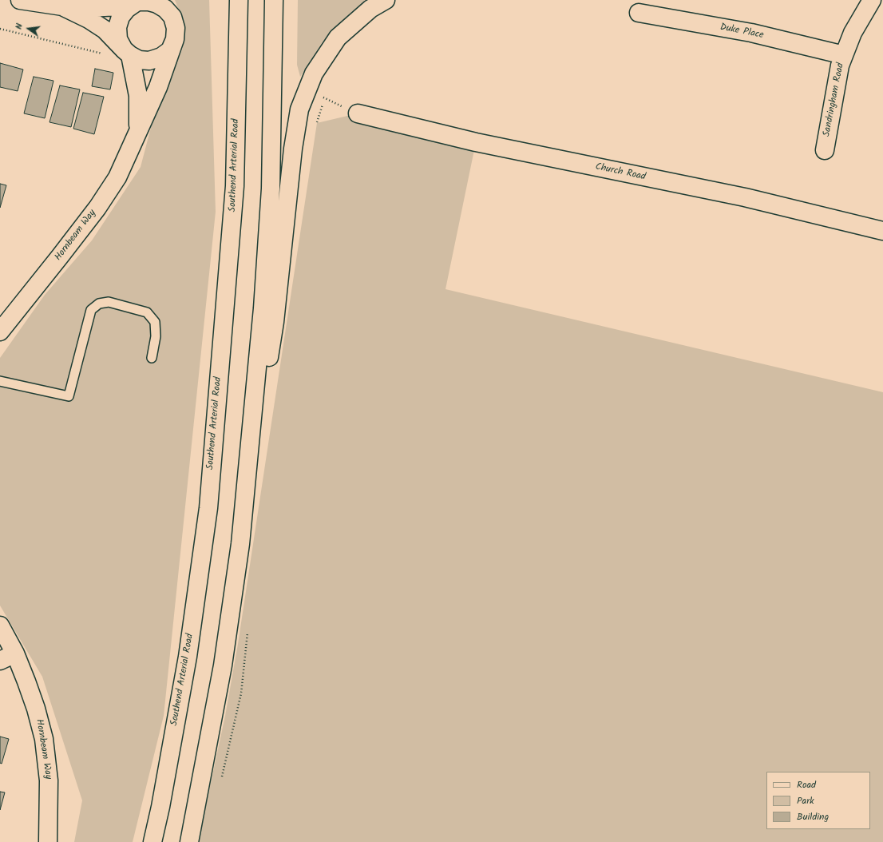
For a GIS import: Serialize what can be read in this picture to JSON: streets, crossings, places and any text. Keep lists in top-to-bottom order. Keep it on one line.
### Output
{"streets":{"main road":["Duke Place","Sandringham Road","Southend Arterial Road","Church Road","Hornbeam Way"]},"crossings":[["Duke Place","Sandringham Road"]],"legend":["Road","Park","Building"],"north":"left"}
